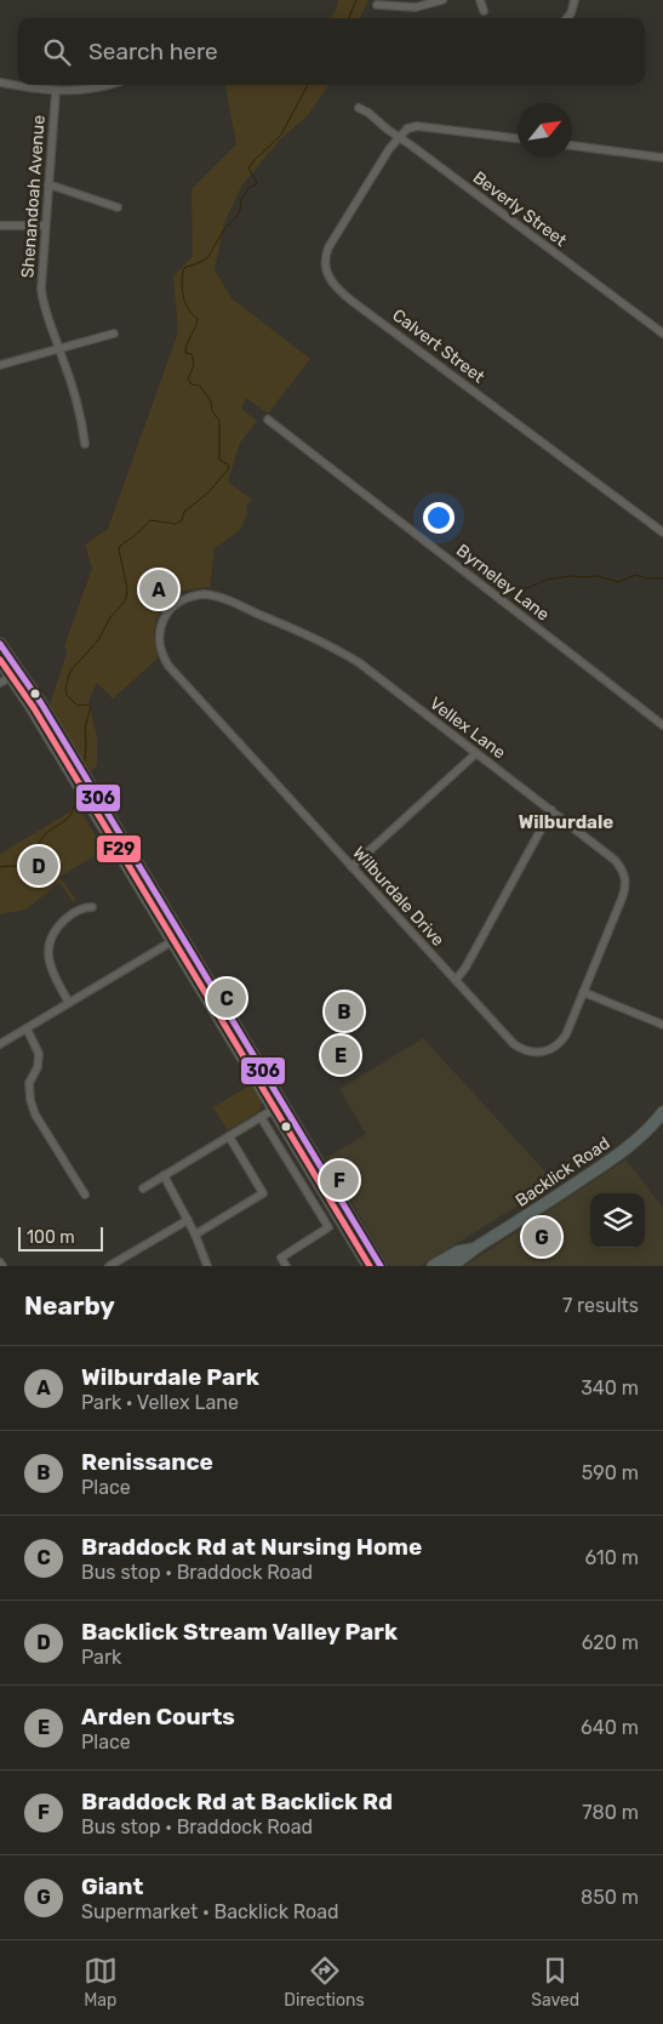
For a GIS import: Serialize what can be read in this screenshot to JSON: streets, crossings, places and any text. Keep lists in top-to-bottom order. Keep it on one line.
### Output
{"streets":{"main road":["Backlick Road"],"street":["Shenandoah Avenue","Beverly Street","Calvert Street","Byrneley Lane","Vellex Lane","Wilburdale Drive"]},"crossings":[["Beverly Street","Calvert Street"],["Vellex Lane","Wilburdale Drive"]],"districts":["Wilburdale"],"lines":["transit line 306","transit line F29"],"scale_bar":"100 m","north":"top right","page":{"search":"Search here","pins":["A","D","C","B","E","F","G"],"scale":"100 m","heading":["Nearby","7 results"],"list":[{"mark":"A","name":"Wilburdale Park","note":"Park · Vellex Lane","value":"340 m"},{"mark":"B","name":"Renissance","note":"Place","value":"590 m"},{"mark":"C","name":"Braddock Rd at Nursing Home","note":"Bus stop · Braddock Road","value":"610 m"},{"mark":"D","name":"Backlick Stream Valley Park","note":"Park","value":"620 m"},{"mark":"E","name":"Arden Courts","note":"Place","value":"640 m"},{"mark":"F","name":"Braddock Rd at Backlick Rd","note":"Bus stop · Braddock Road","value":"780 m"},{"mark":"G","name":"Giant","note":"Supermarket · Backlick Road","value":"850 m"}],"nav":["Map","Directions","Saved"]}}
